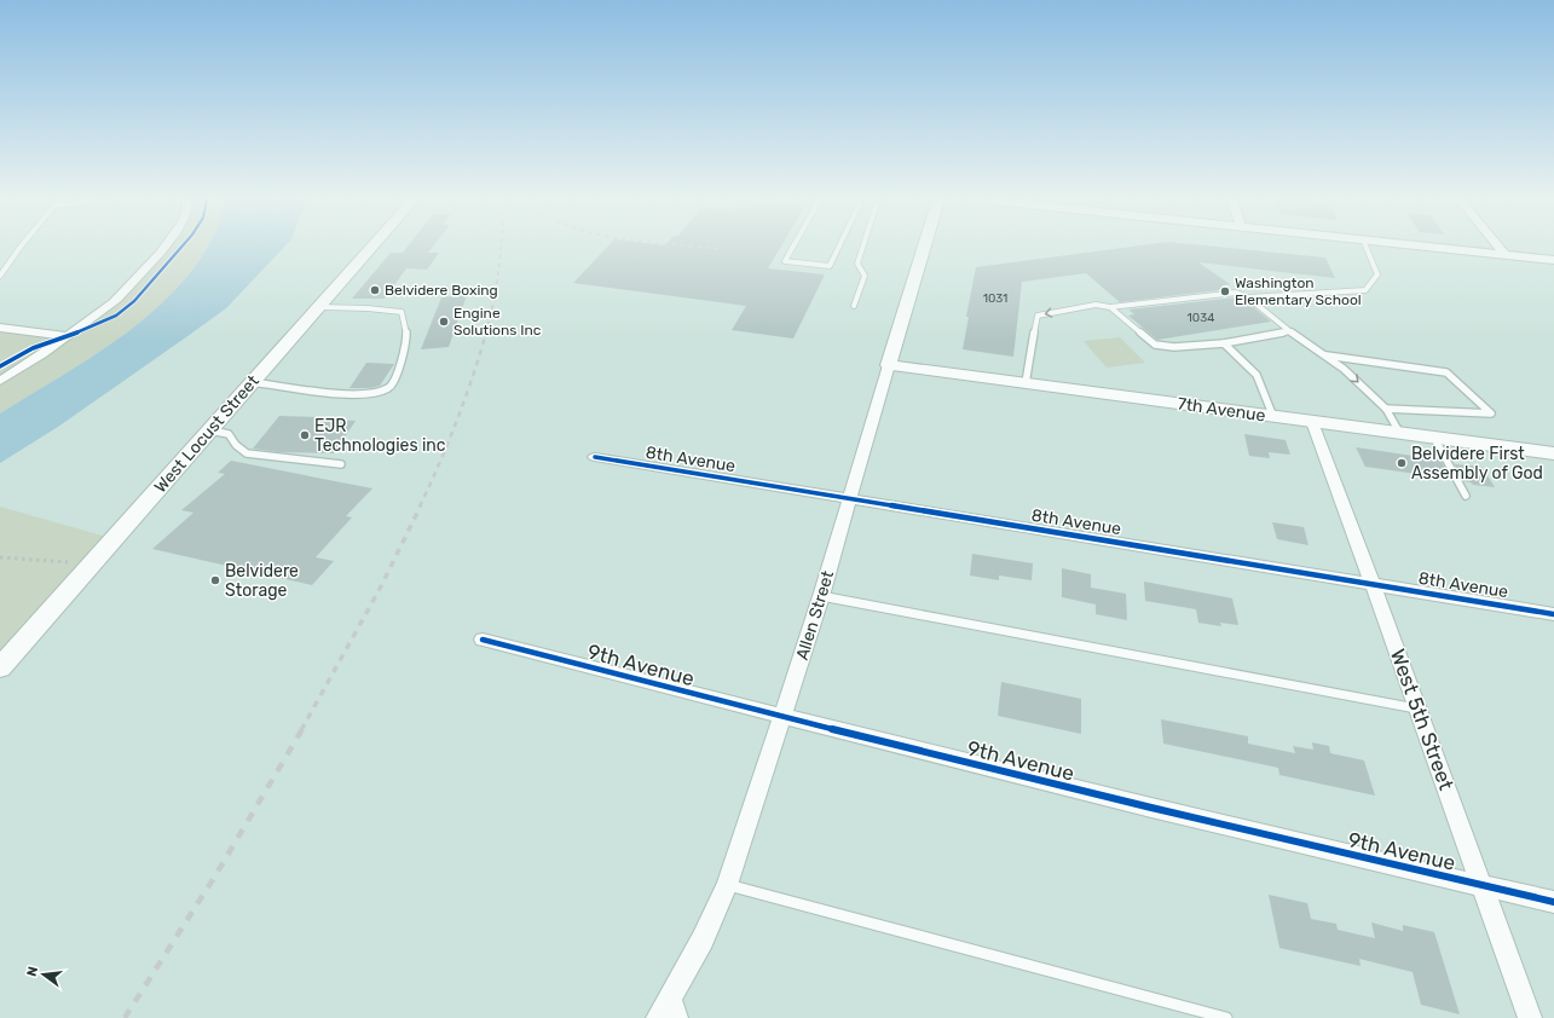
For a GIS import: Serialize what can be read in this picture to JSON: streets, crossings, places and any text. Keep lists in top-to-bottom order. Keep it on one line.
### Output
{"streets":{"street":["7th Avenue","West Locust Street","8th Avenue","Allen Street","9th Avenue","West 5th Street"]},"crossings":[["7th Avenue","Allen Street"],["7th Avenue","West 5th Street"],["8th Avenue","Allen Street"],["8th Avenue","West 5th Street"],["Allen Street","9th Avenue"],["9th Avenue","West 5th Street"]],"places":["Belvidere Boxing","Washington Elementary School","Engine Solutions Inc","EJR Technologies inc","Belvidere First Assembly of God","Belvidere Storage"],"house_numbers":["1031","1034"],"north":"left"}
